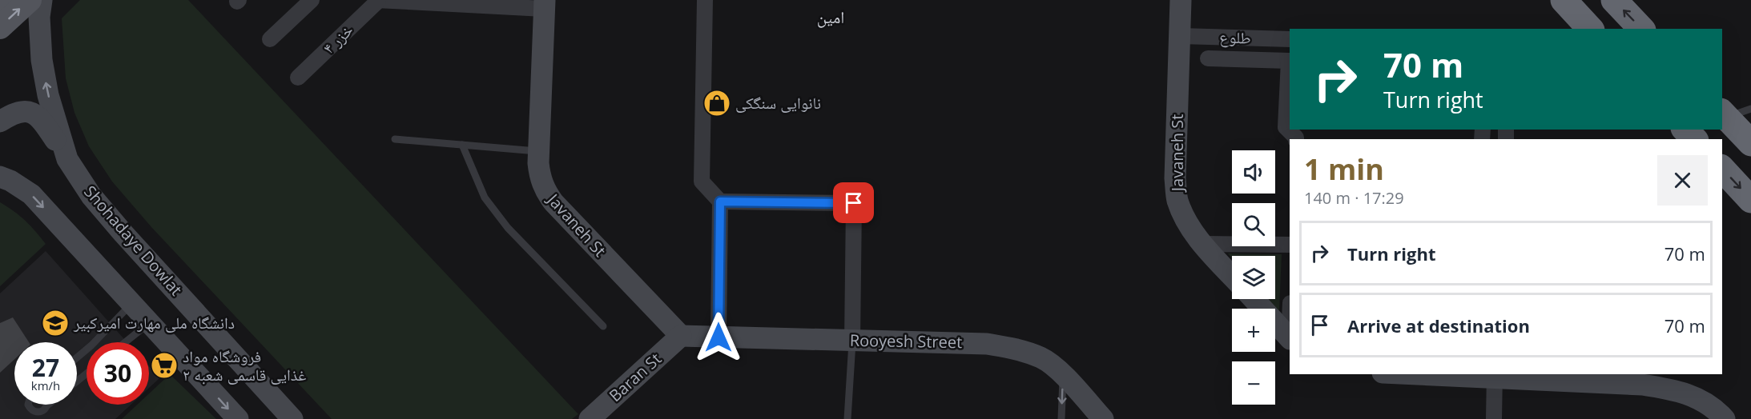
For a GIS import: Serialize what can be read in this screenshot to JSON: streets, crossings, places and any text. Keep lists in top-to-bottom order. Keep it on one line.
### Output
{"streets":{"street":["طلوع","خزر ۴","Javaneh St","Shohadaye Dowlat","Rooyesh Street","Baran St"]},"crossings":[["طلوع","Javaneh St"],["Javaneh St","Rooyesh Street"],["Javaneh St","Baran St"],["Rooyesh Street","Baran St"]],"districts":["امین"],"places":{"shop":["نانوایی سنگکی"],"school or university":["دانشگاه ملی مهارت امیرکبیر"],"supermarket":["فروشگاه مواد غذایی قاسمی شعبه ۲"]},"page":{"turn":["70 m","Turn right"],"heading":["1 min","140 m · 17:29"],"map_buttons":["+","−"],"list":[{"name":"Turn right","value":"70 m"},{"name":"Arrive at destination","value":"70 m"}],"speed":"27 km/h","limit":"30"}}
